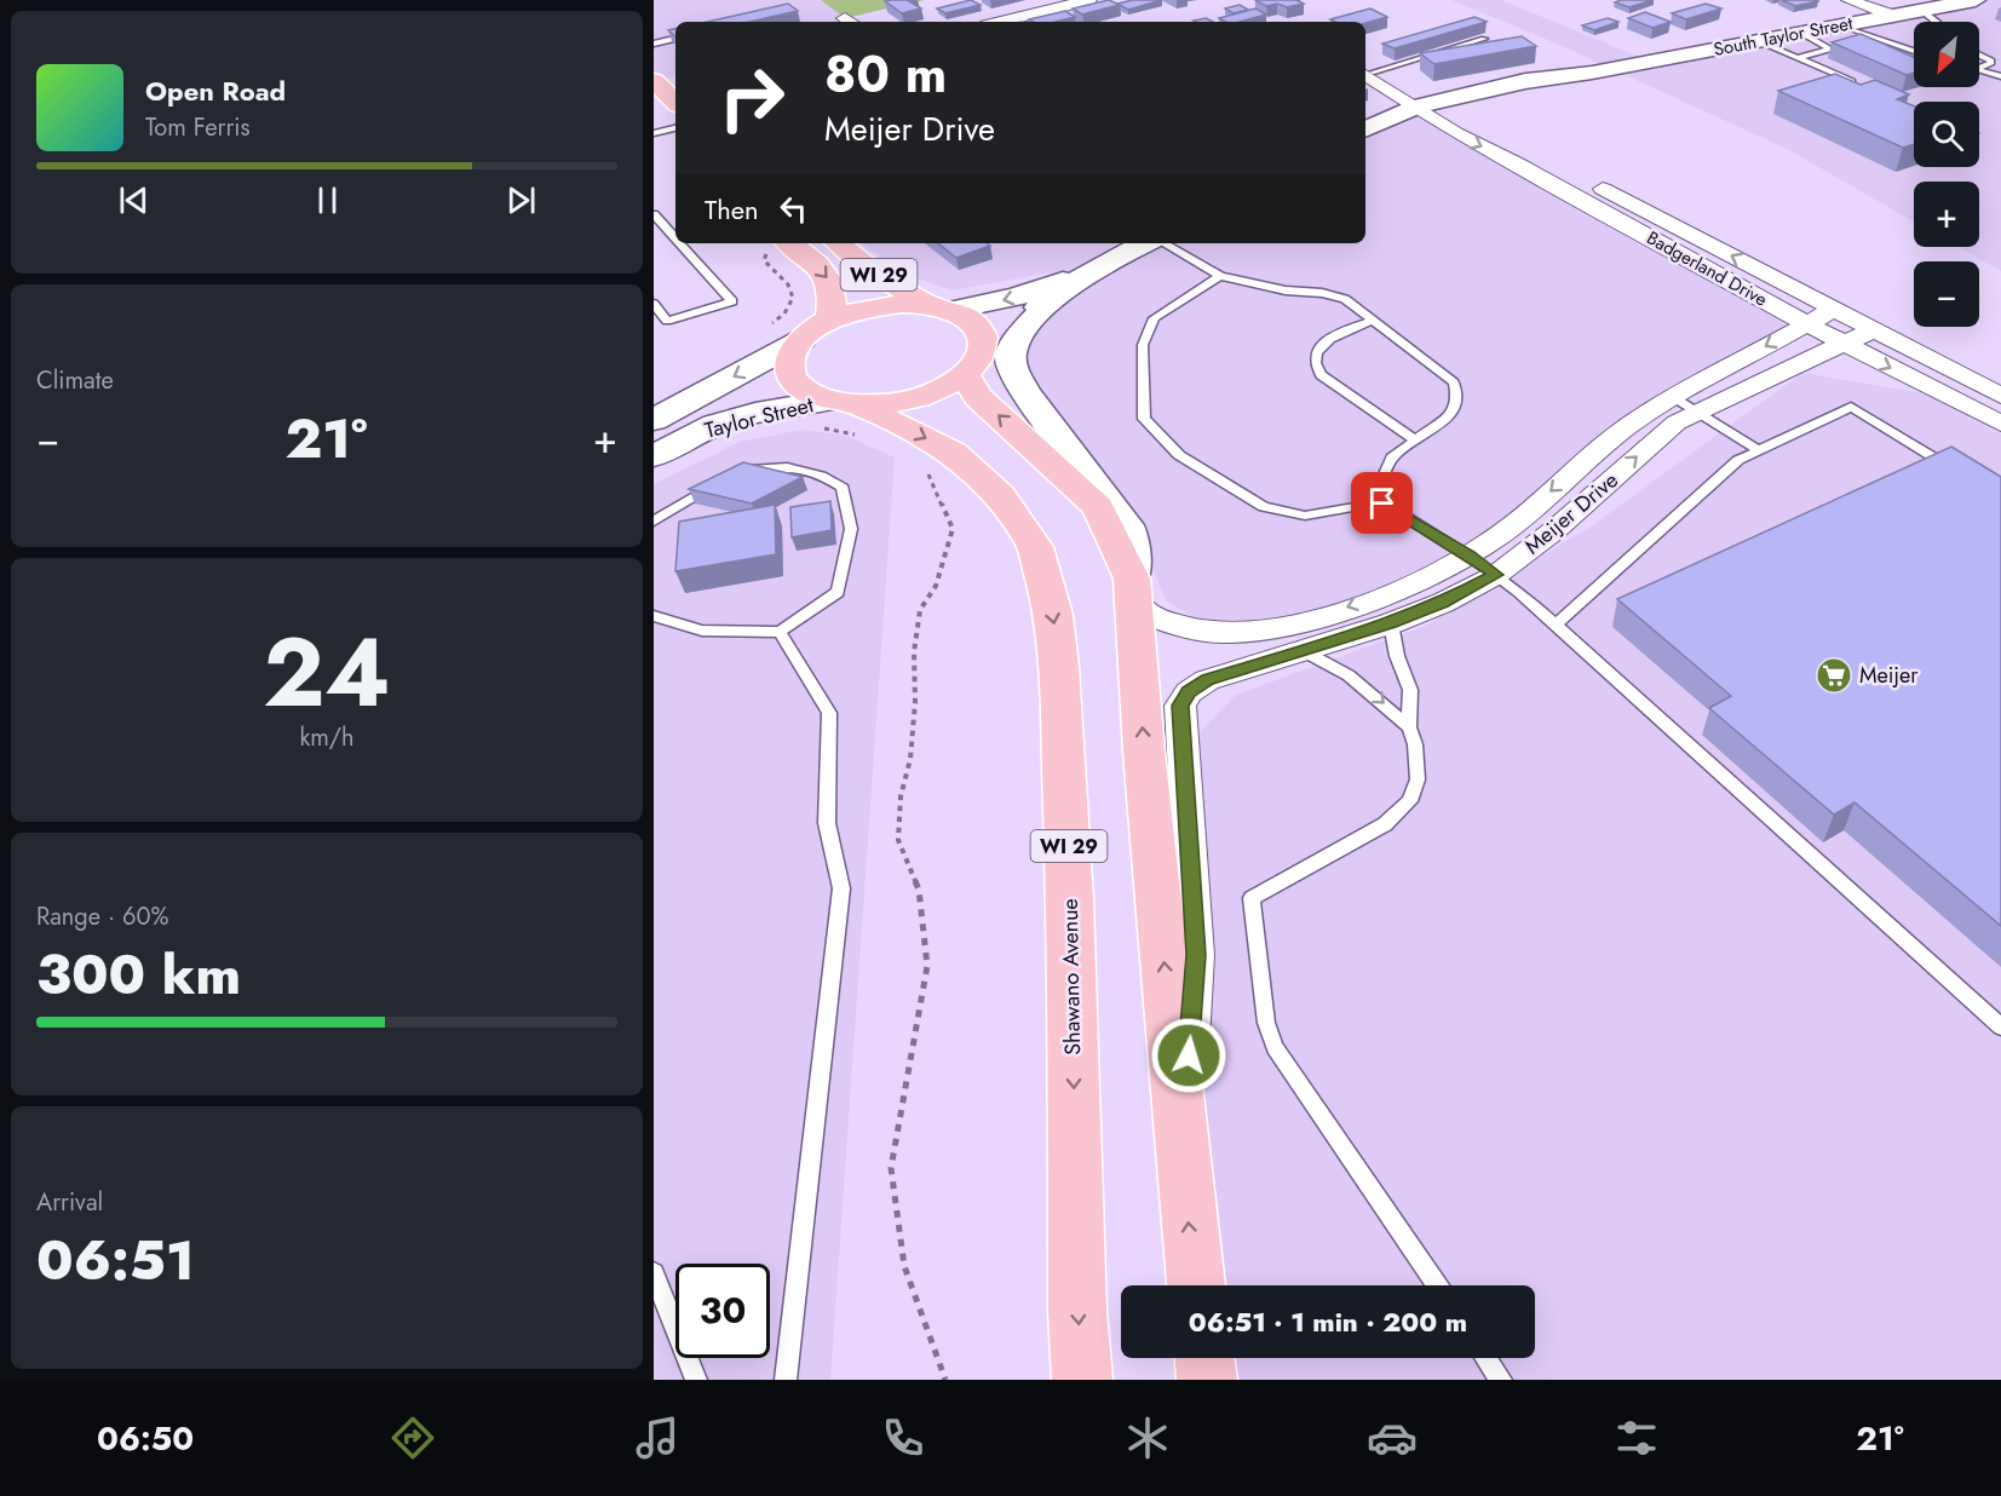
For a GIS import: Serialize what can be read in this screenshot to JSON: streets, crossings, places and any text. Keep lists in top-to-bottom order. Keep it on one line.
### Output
{"streets":{"main road":["WI 29","Shawano Avenue"],"street":["South Taylor Street","Badgerland Drive","Taylor Street","Meijer Drive"]},"crossings":[["South Taylor Street","Badgerland Drive"],["Badgerland Drive","Meijer Drive"],["WI 29","Taylor Street"],["WI 29","Meijer Drive"],["WI 29","Shawano Avenue"],["Taylor Street","Shawano Avenue"]],"places":{"supermarket":["Meijer"]},"north":"bottom left","page":{"map_buttons":["+","−"],"turn":["80 m","Meijer Drive"],"song":["Open Road","Tom Ferris"],"then":"Then","tile":["Climate",["24","km/h"],["Range · 60%","300 km"],["Arrival","06:51"]],"heat":["−","21°","+"],"limit":"30","trip":"06:51 · 1 min · 200 m","tabs":["06:50","21°"]}}
